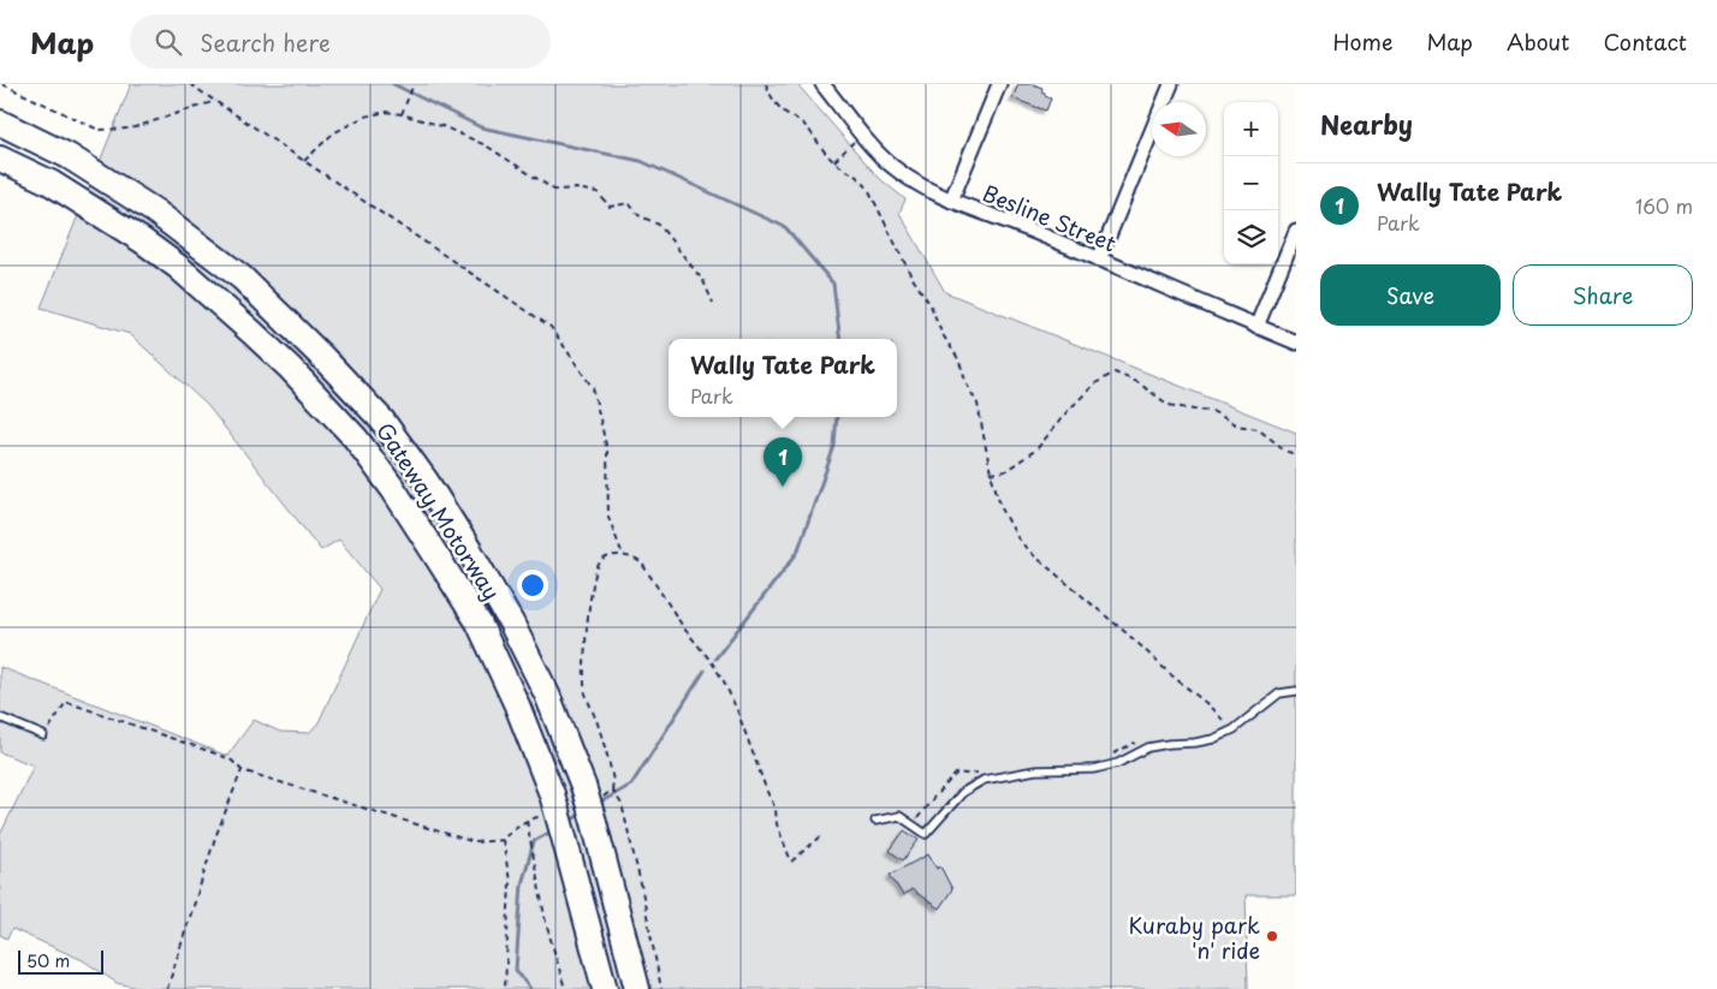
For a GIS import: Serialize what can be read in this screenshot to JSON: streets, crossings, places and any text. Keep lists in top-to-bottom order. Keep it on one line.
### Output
{"streets":{"highway":["Gateway Motorway"],"street":["Besline Street"]},"places":["Kuraby park 'n' ride"],"scale_bar":"50 m","north":"left","page":{"header":"Map","search":"Search here","nav":["Home","Map","About","Contact"],"heading":"Nearby","map_buttons":["+","−"],"list":[{"mark":"1","name":"Wally Tate Park","note":"Park","value":"160 m"}],"buttons":["Save","Share"],"popup":["Wally Tate Park","Park"],"pins":"1","scale":"50 m"}}
